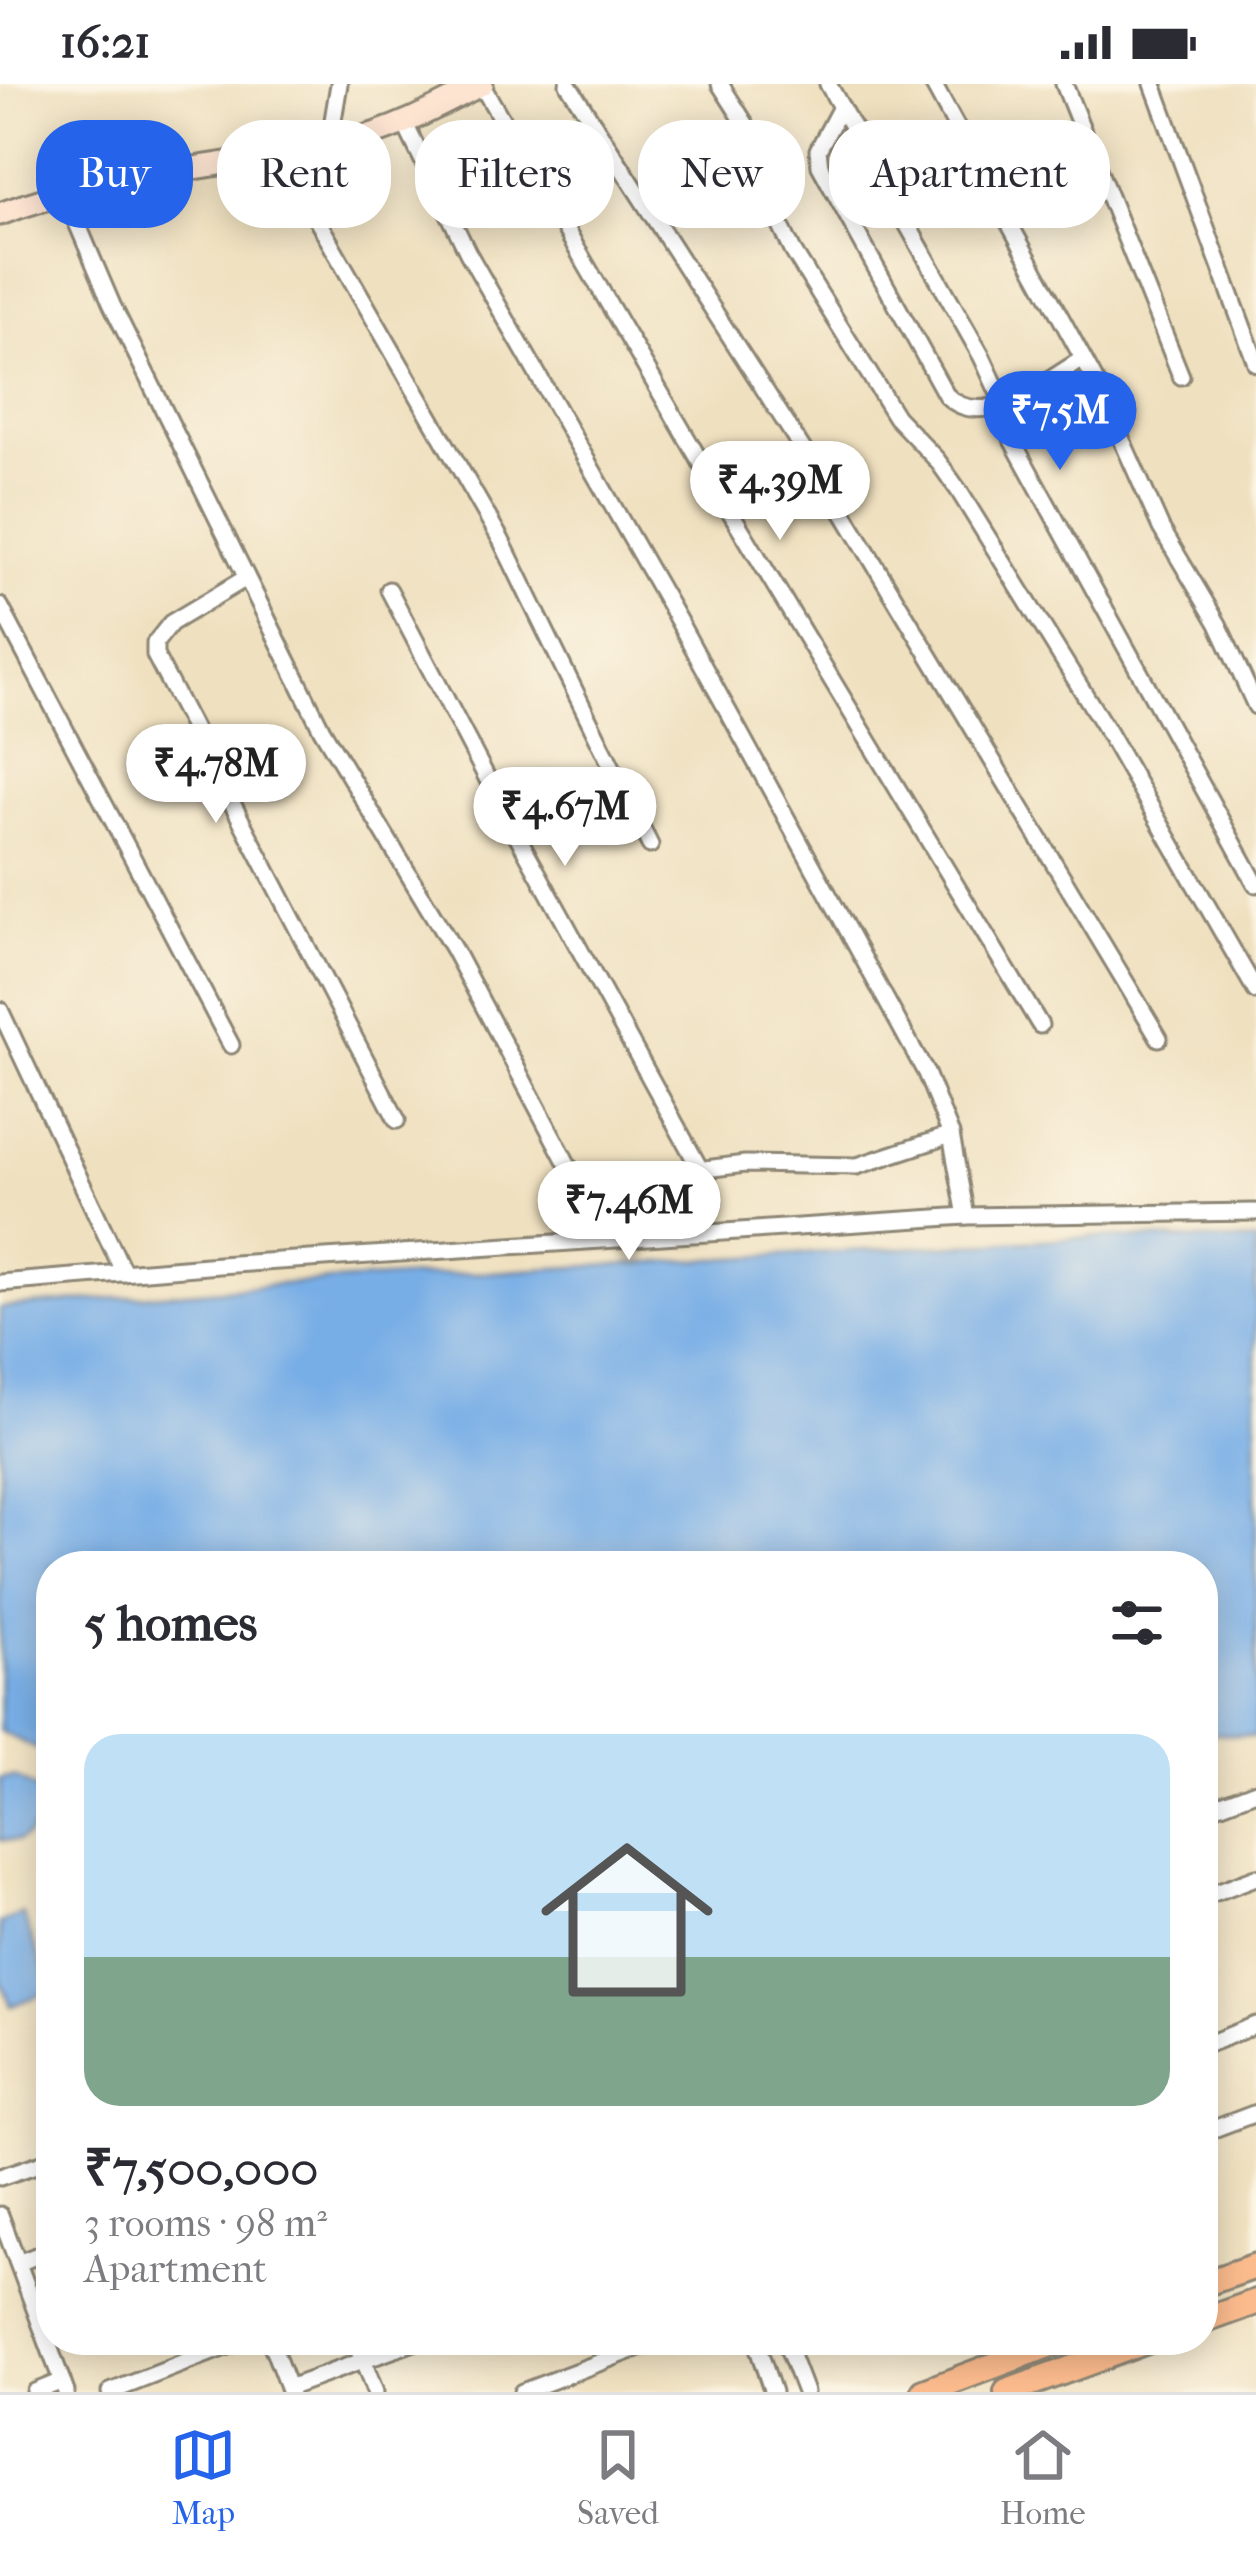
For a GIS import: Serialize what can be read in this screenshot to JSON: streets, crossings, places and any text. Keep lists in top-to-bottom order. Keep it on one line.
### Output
{"page":{"status":"16:21","chip":["Buy","Rent","Filters","New","Apartment"],"price":["₹7.5M","₹4.39M","₹4.78M","₹4.67M","₹7.46M"],"heading":"5 homes","list":[{"name":"₹7,500,000","note":"3 rooms · 98 m² · Apartment"}],"tabs":["Map","Saved","Home"]}}
